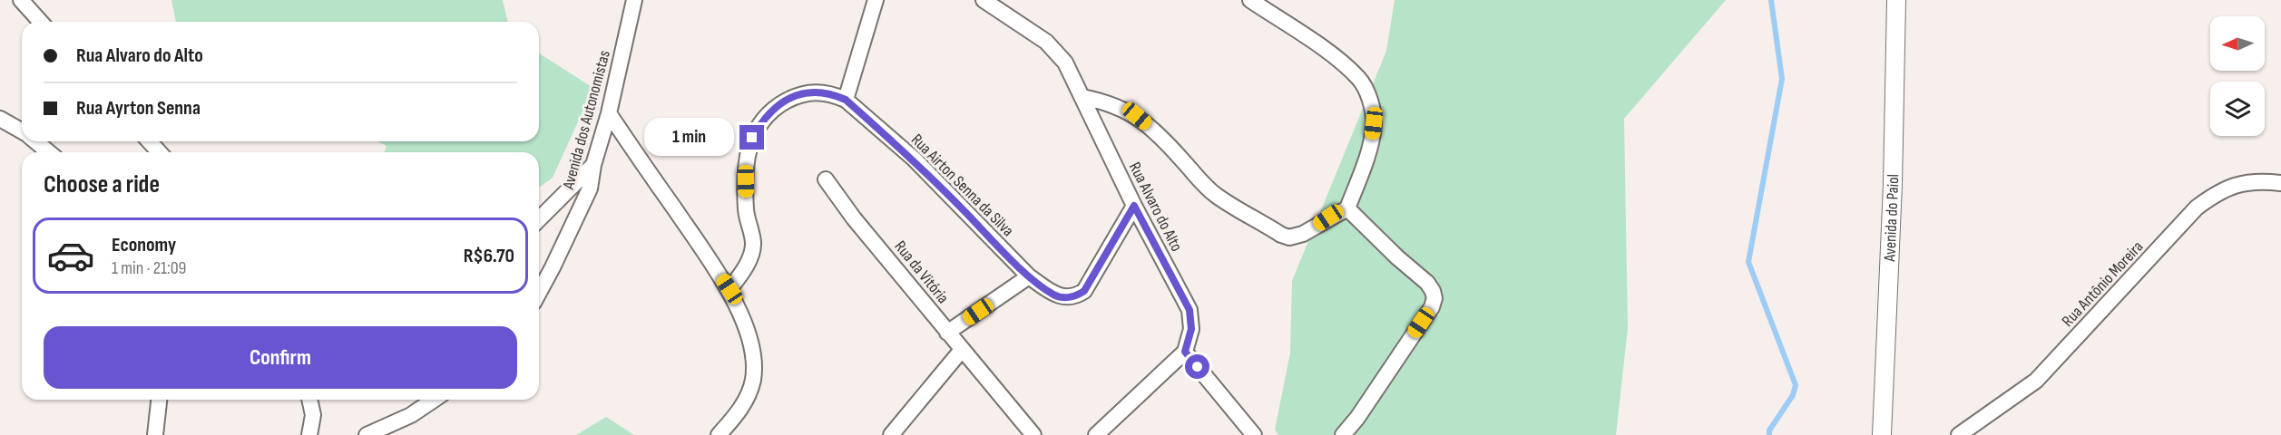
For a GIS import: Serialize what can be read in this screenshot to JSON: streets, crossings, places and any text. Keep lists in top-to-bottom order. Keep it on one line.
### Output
{"streets":{"street":["Avenida dos Autonomistas","Rua Airton Senna da Silva","Rua Alvaro do Alto","Avenida do Paiol","Rua da Vitória","Rua Antônio Moreira"]},"crossings":[["Rua Airton Senna da Silva","Rua Alvaro do Alto"]],"north":"left","page":{"banner":["Rua Alvaro do Alto","Rua Ayrton Senna"],"bubble":"1 min","heading":"Choose a ride","list":[{"name":"Economy","note":"1 min · 21:09","value":"R$6.70"}],"buttons":"Confirm"}}
